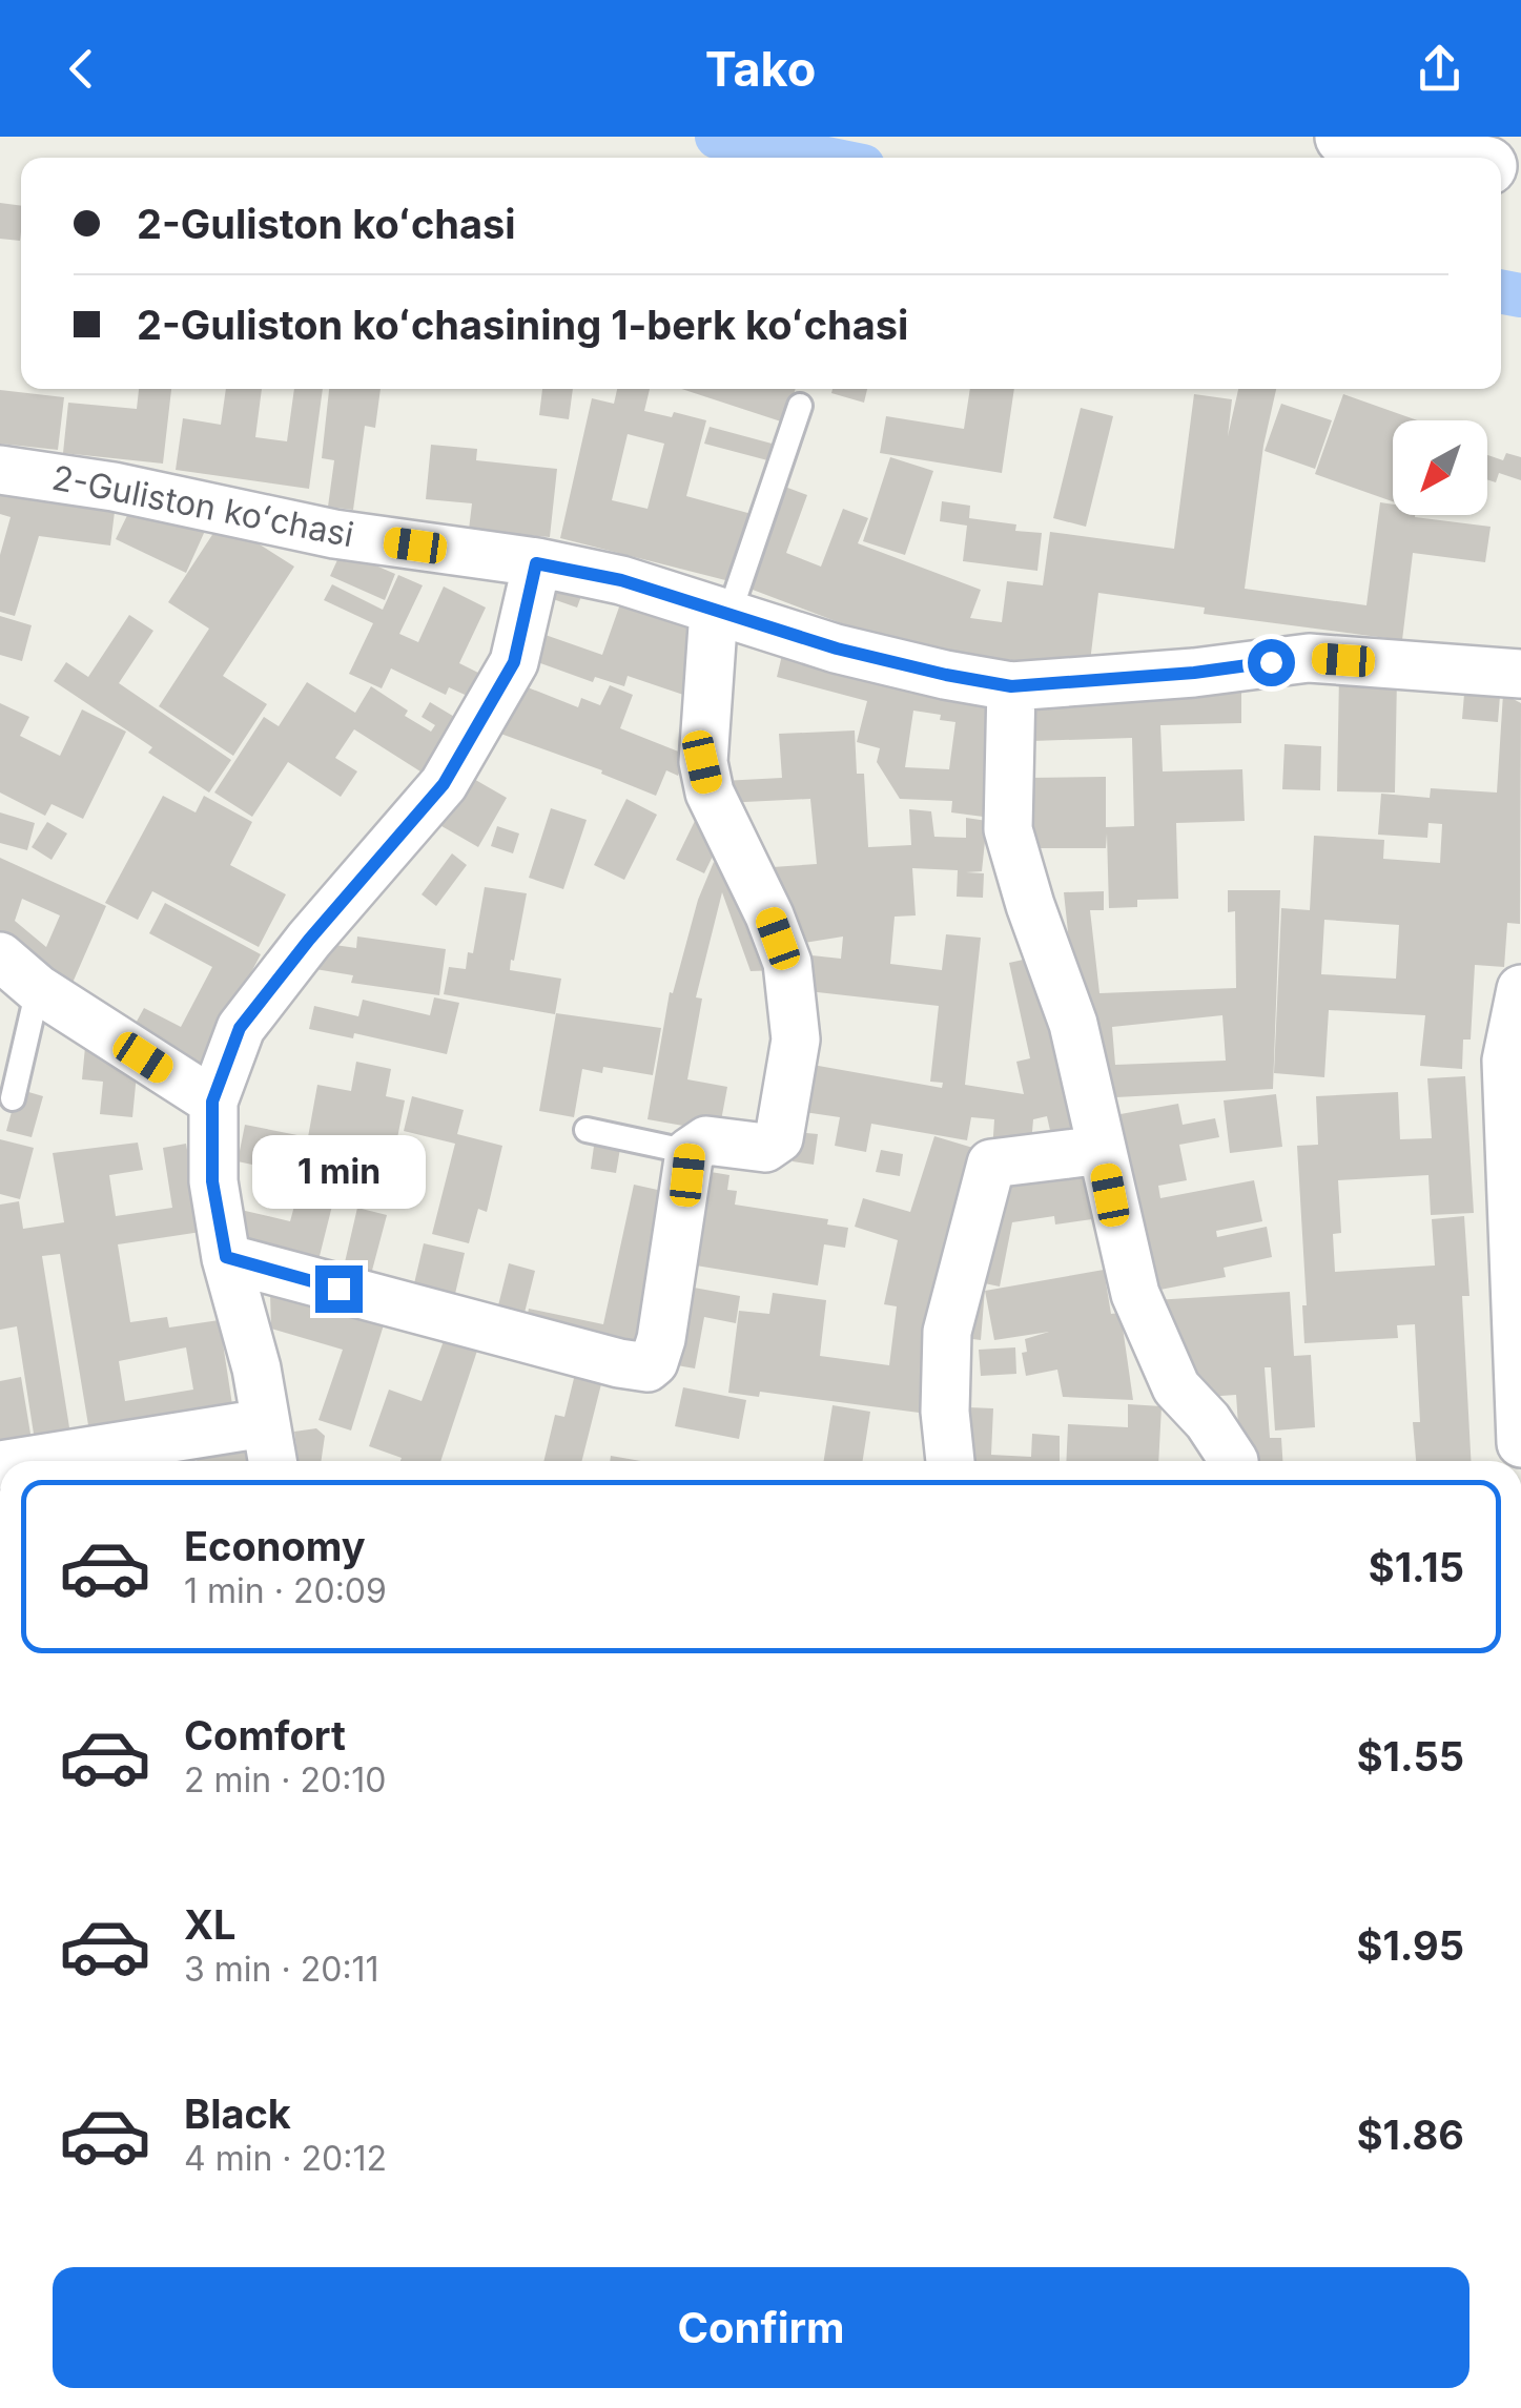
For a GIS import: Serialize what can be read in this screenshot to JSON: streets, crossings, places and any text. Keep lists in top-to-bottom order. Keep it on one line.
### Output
{"streets":{"street":["2-Guliston koʻchasi"]},"north":"bottom left","page":{"header":"Tako","banner":["2-Guliston koʻchasi","2-Guliston koʻchasining 1-berk koʻchasi"],"bubble":"1 min","list":[{"name":"Economy","note":"1 min · 20:09","value":"$1.15"},{"name":"Comfort","note":"2 min · 20:10","value":"$1.55"},{"name":"XL","note":"3 min · 20:11","value":"$1.95"},{"name":"Black","note":"4 min · 20:12","value":"$1.86"}],"buttons":"Confirm"}}
